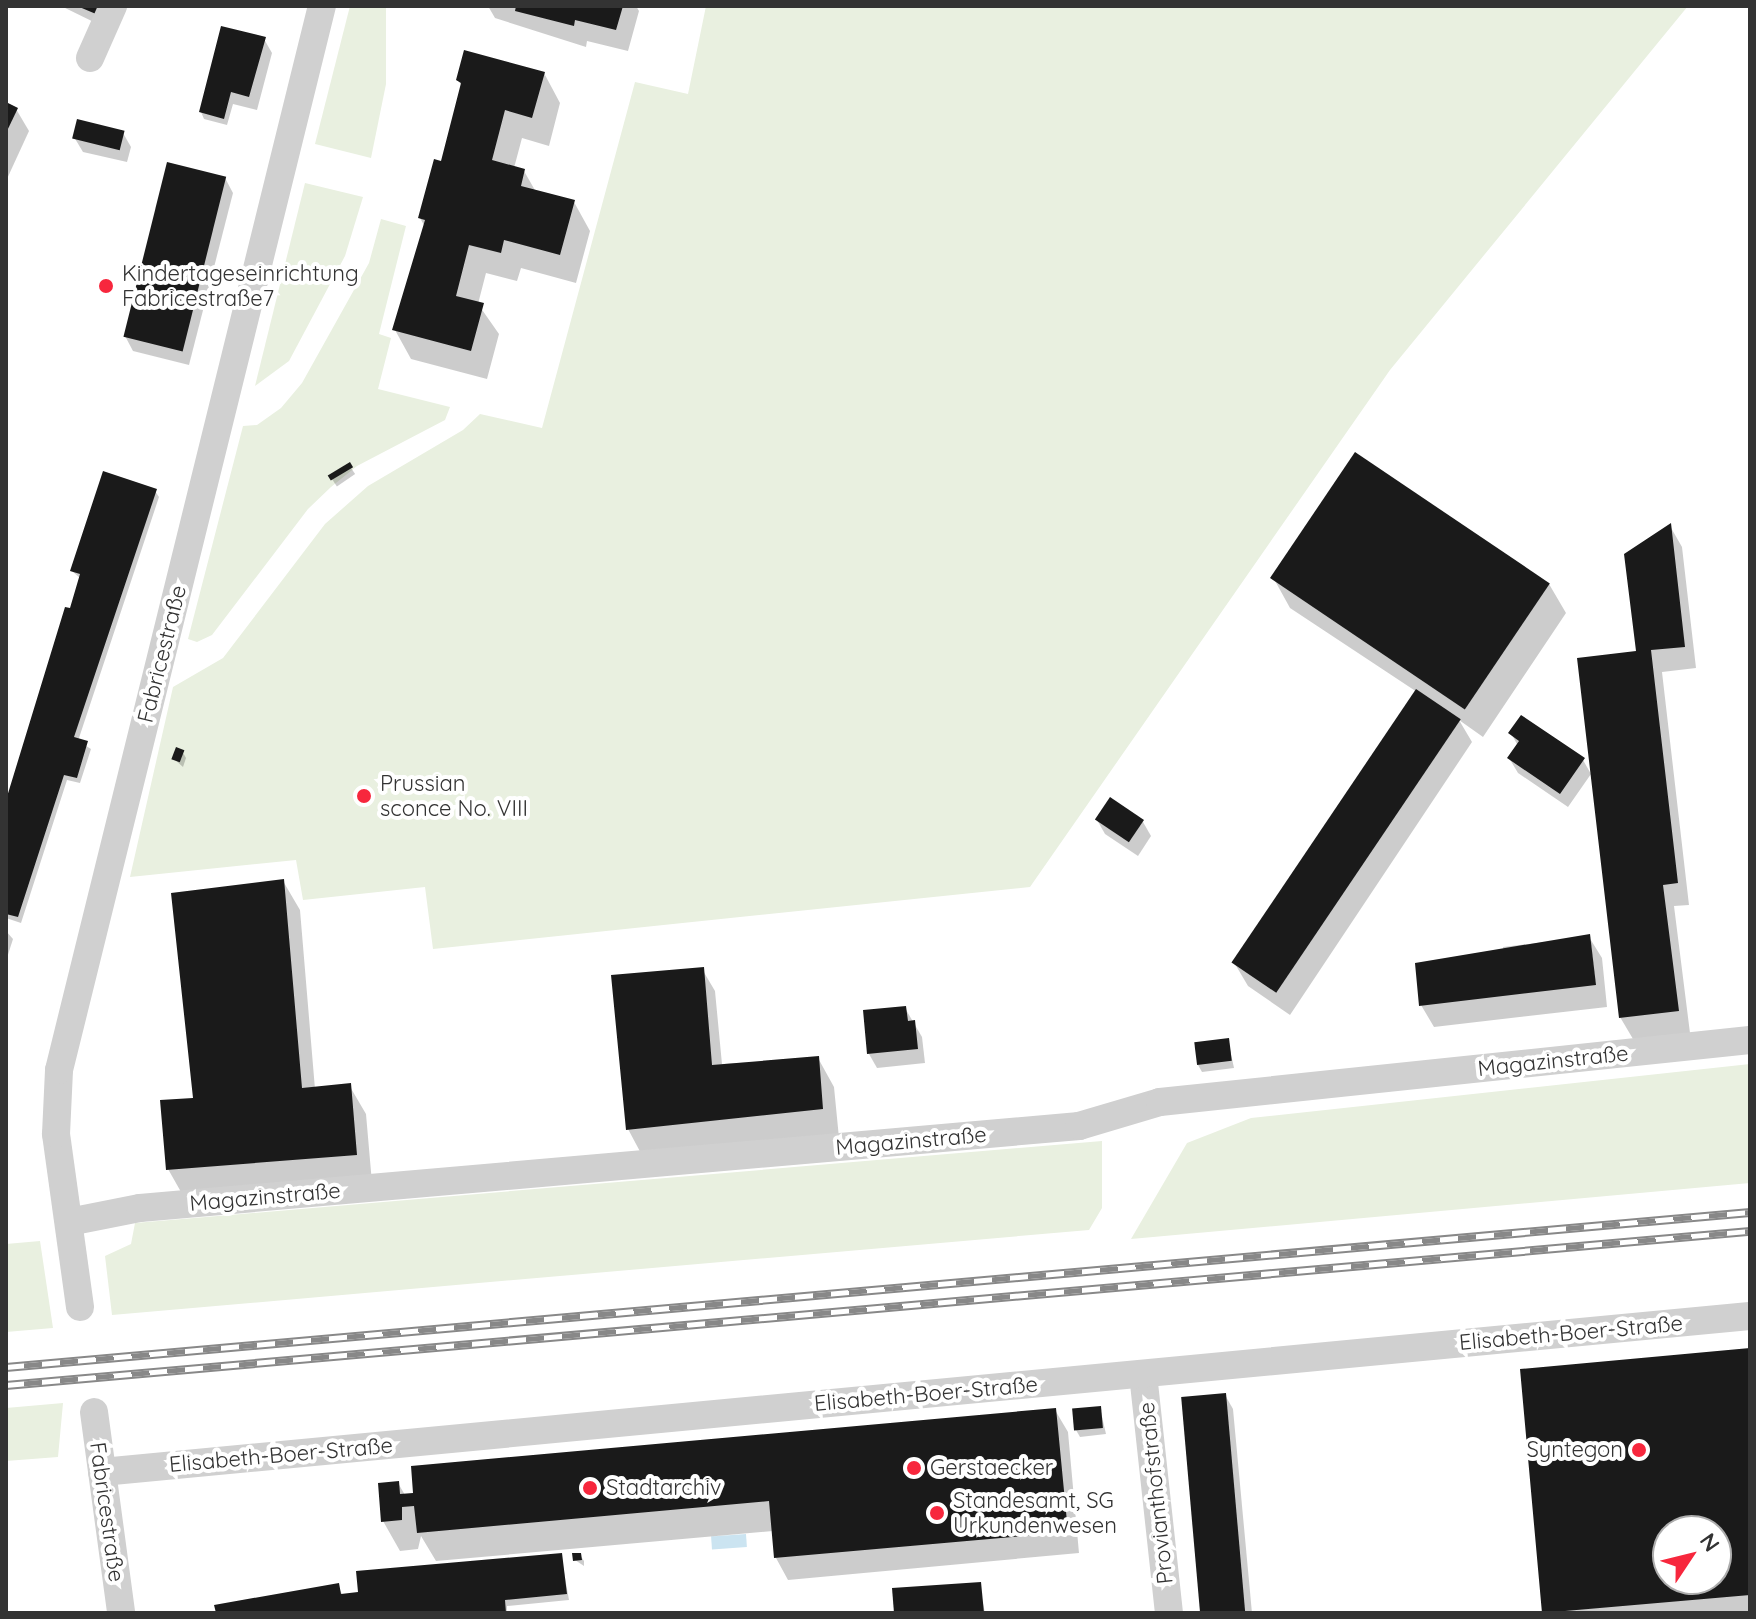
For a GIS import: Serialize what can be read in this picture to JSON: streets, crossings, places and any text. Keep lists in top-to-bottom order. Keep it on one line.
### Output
{"streets":{"street":["Fabricestraße","Magazinstraße","Elisabeth-Boer-Straße","Provianthofstraße"]},"crossings":[["Fabricestraße","Magazinstraße"],["Fabricestraße","Elisabeth-Boer-Straße"],["Elisabeth-Boer-Straße","Provianthofstraße"]],"places":["Kindertageseinrichtung Fabricestraße7","Prussian sconce No. VIII","Syntegon","Gerstaecker","Stadtarchiv","Standesamt, SG Urkundenwesen"],"north":"top right"}
